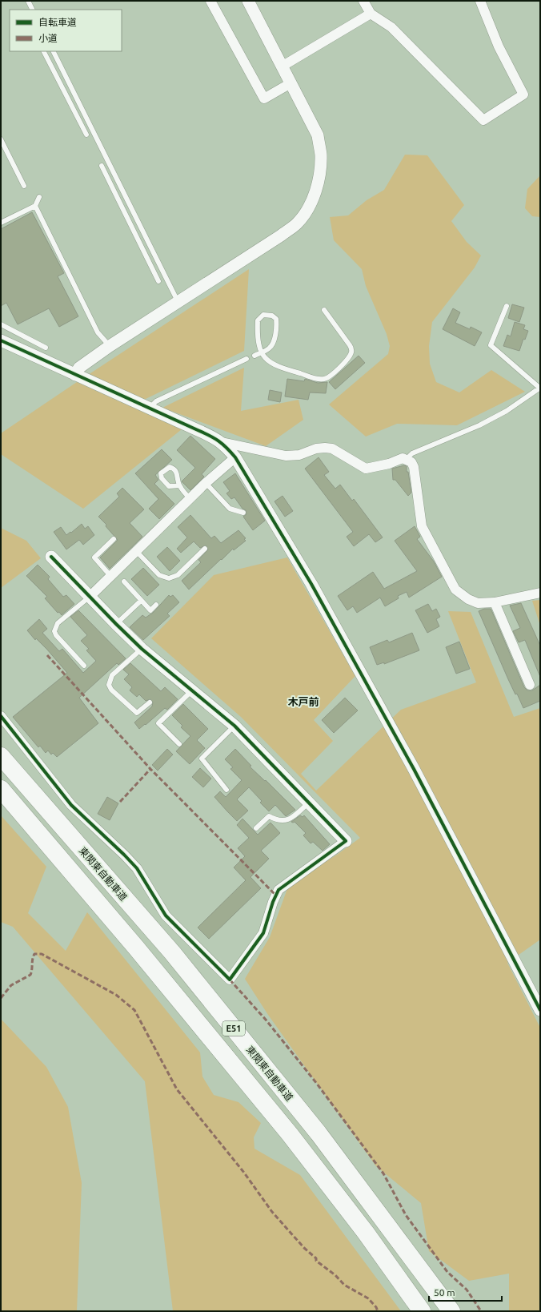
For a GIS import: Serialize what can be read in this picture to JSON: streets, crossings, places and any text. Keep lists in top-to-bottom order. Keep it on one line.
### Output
{"streets":{"highway":["東関東自動車道","E51"]},"districts":["木戸前"],"legend":["自転車道","小道"],"scale_bar":"50 m"}
